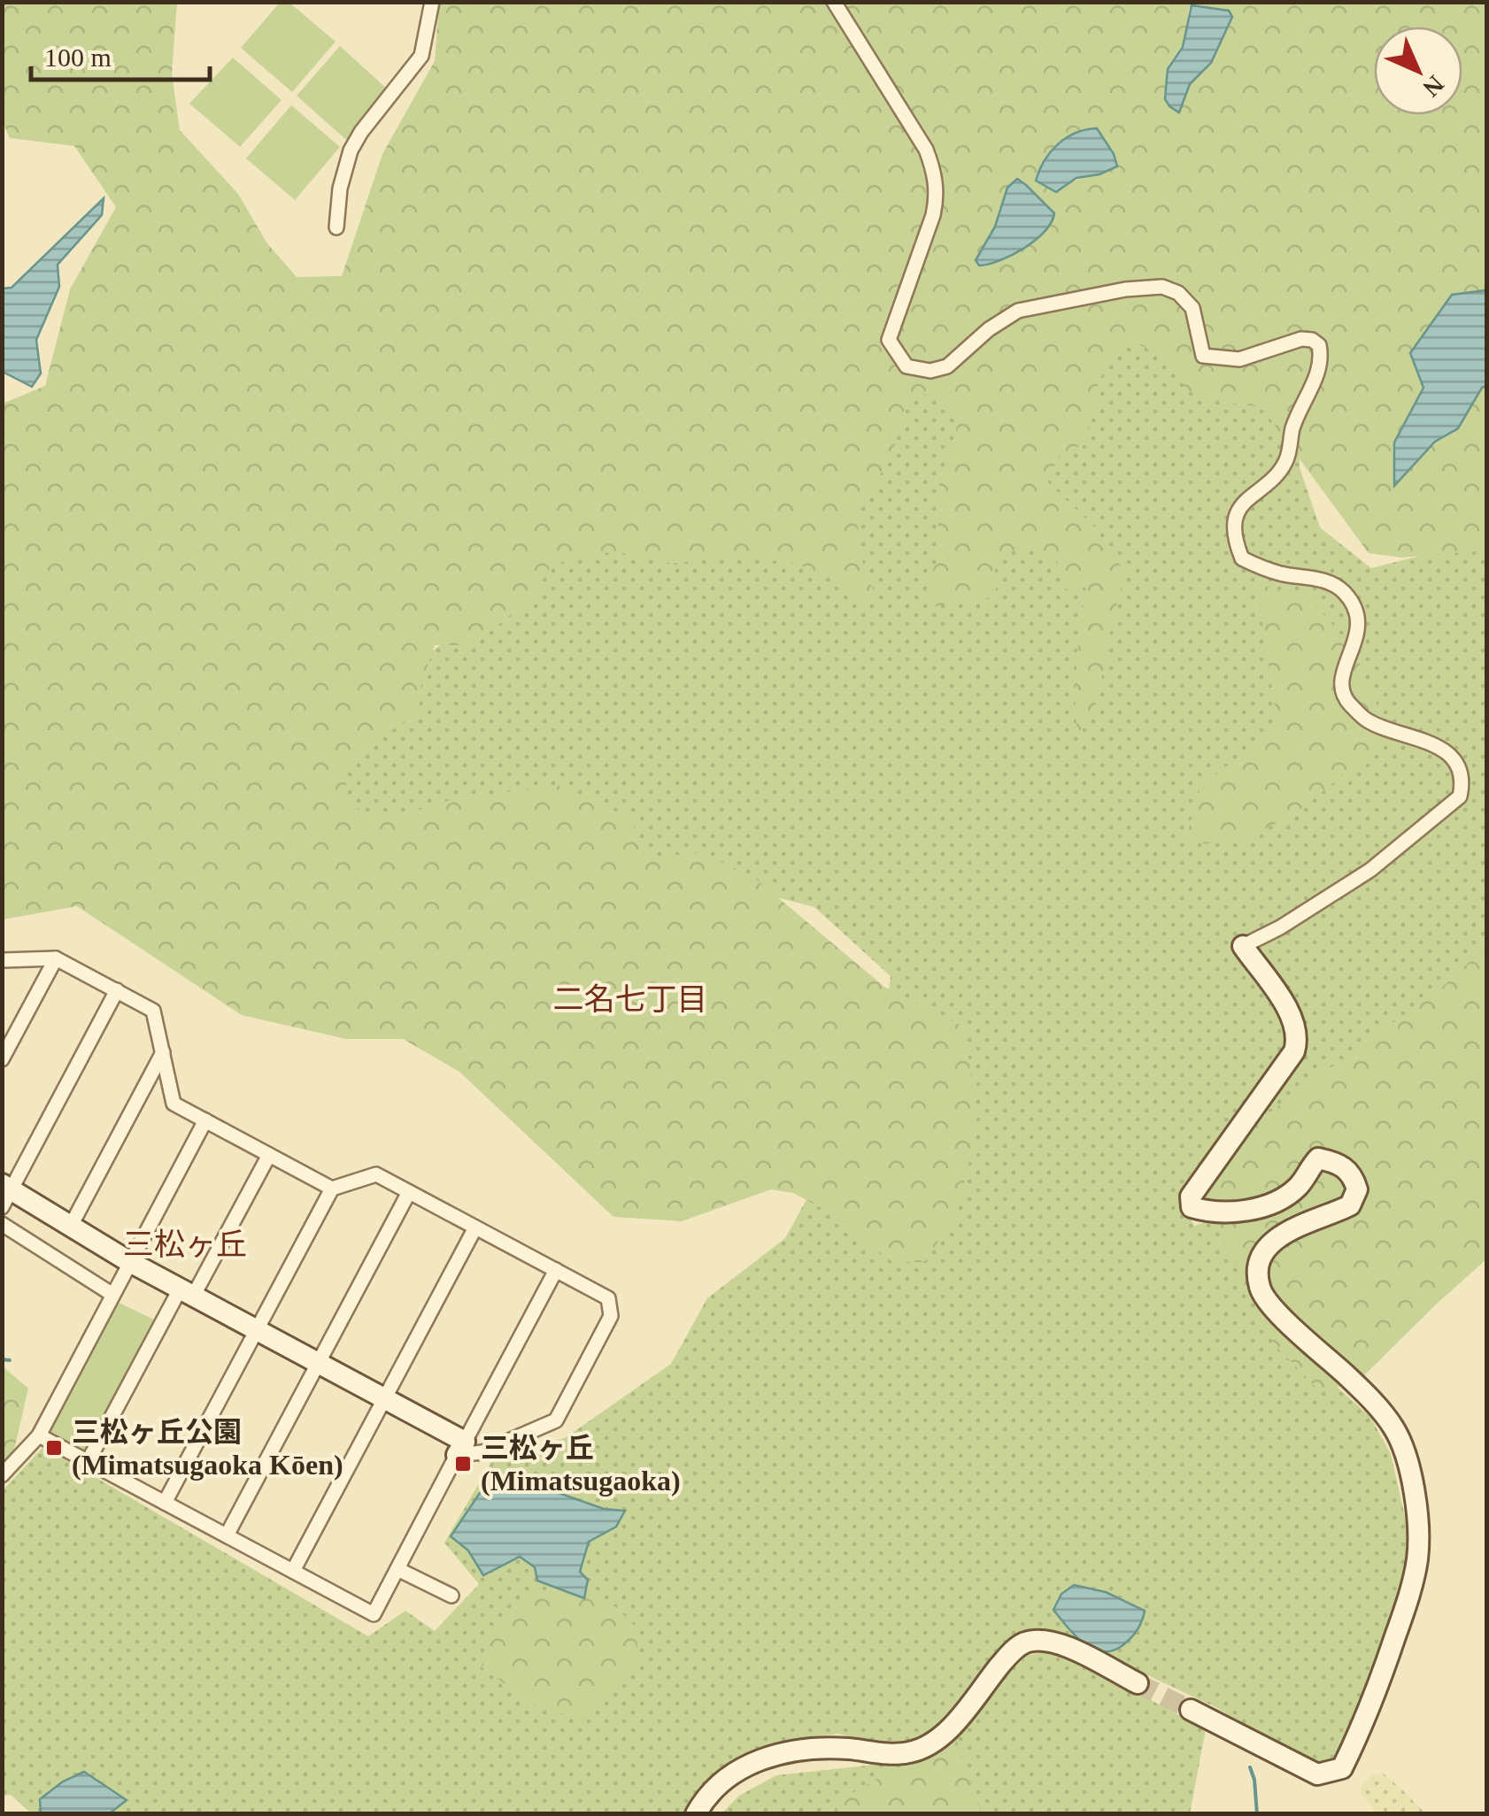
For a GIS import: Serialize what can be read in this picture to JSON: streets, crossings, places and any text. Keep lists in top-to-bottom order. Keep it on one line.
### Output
{"districts":["二名七丁目","三松ヶ丘"],"places":{"transit":["三松ヶ丘公園 (Mimatsugaoka Kōen)","三松ヶ丘 (Mimatsugaoka)"]},"scale_bar":"100 m","north":"bottom right"}
